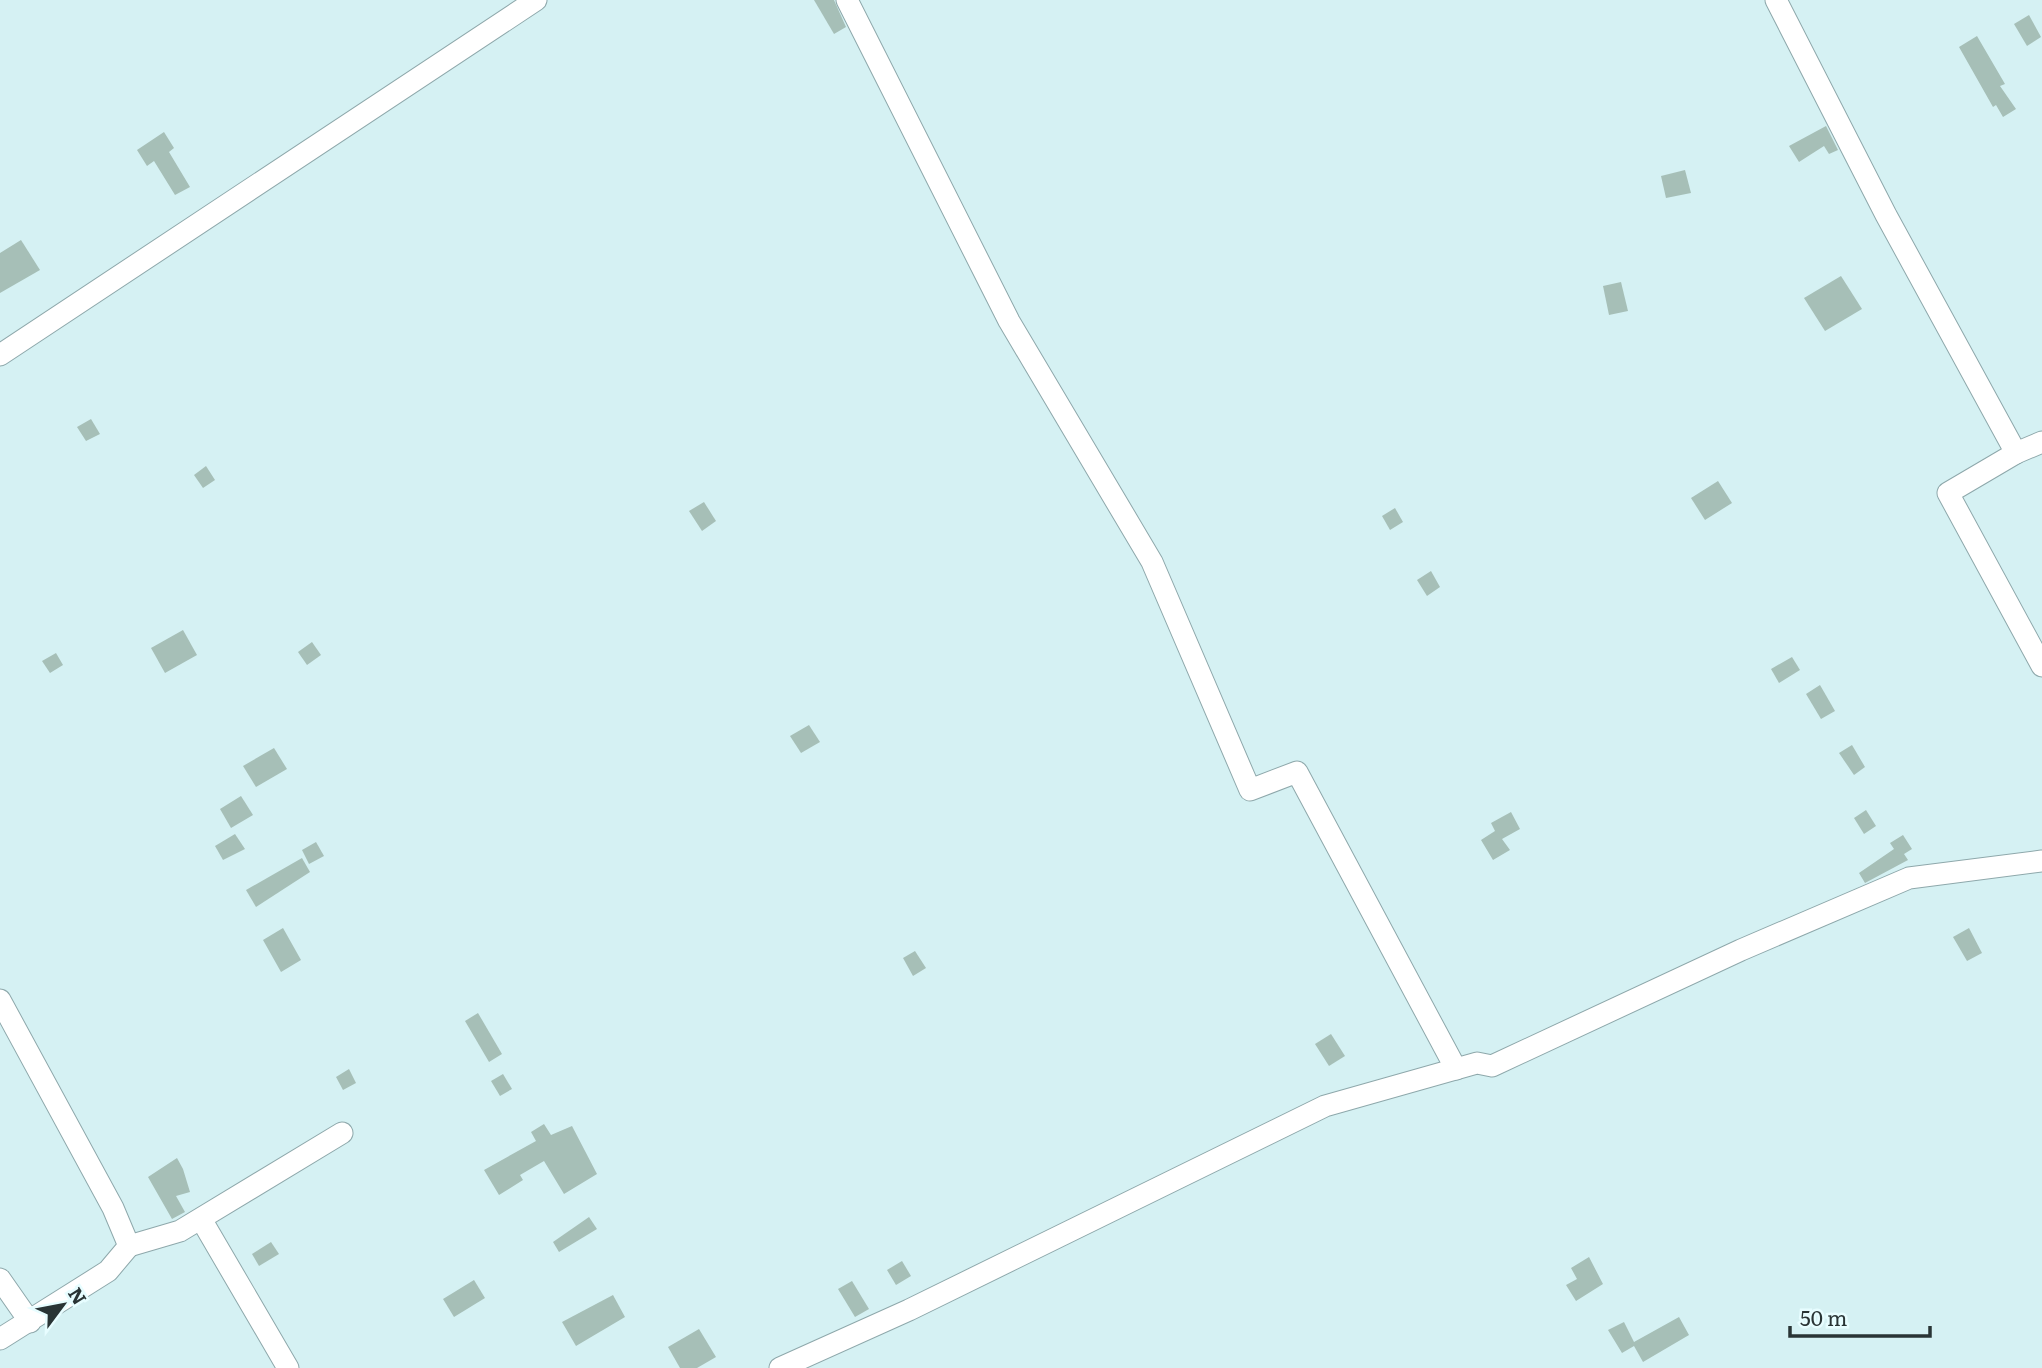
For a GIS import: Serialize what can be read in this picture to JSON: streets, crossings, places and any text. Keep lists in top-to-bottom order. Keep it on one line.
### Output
{"scale_bar":"50 m","north":"top right"}
